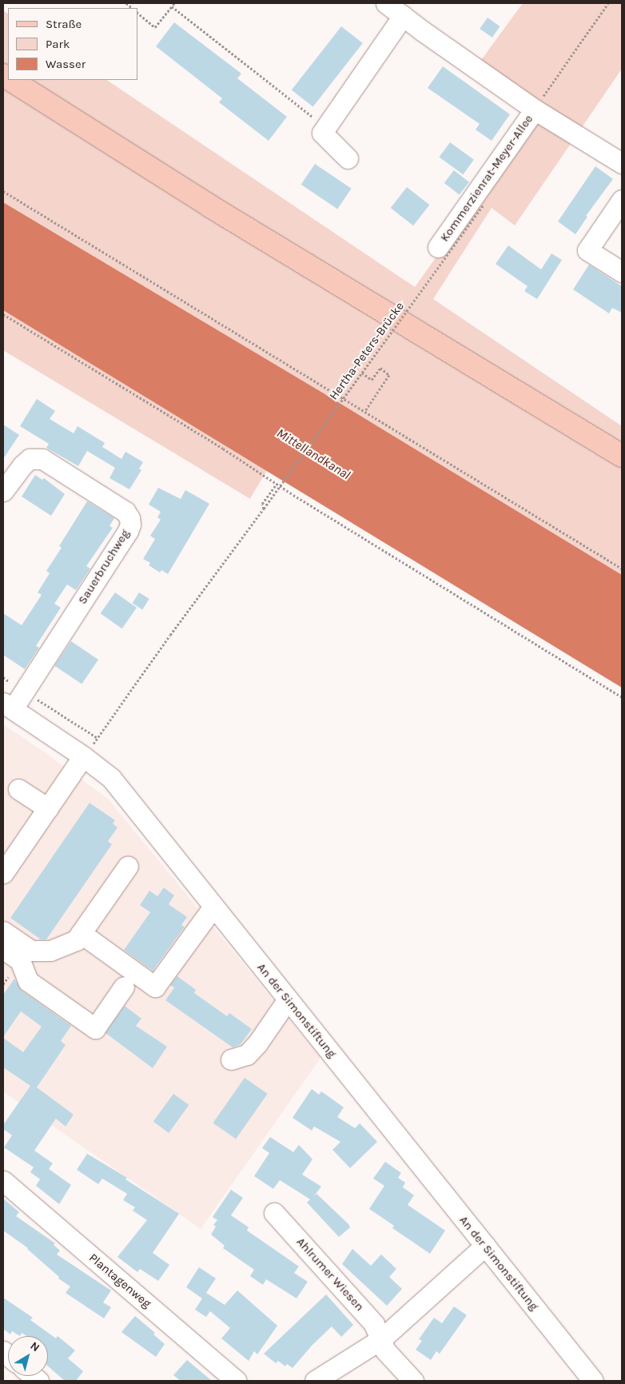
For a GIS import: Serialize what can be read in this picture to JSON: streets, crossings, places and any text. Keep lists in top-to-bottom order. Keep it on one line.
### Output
{"streets":{"street":["Kommerzienrat-Meyer-Allee","Sauerbruchweg","An der Simonstiftung","Ahlrumer Wiesen","Plantagenweg"],"path":["Hertha-Peters-Brücke"]},"crossings":[["Sauerbruchweg","An der Simonstiftung"]],"water":["Mittellandkanal"],"legend":["Straße","Park","Wasser"],"north":"top right"}
